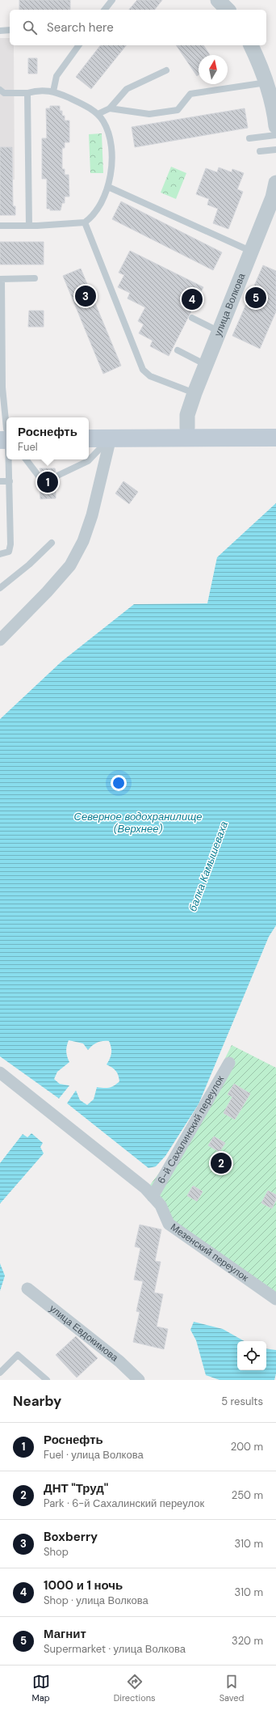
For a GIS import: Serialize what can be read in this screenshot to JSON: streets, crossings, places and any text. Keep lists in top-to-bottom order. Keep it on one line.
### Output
{"streets":{"street":["улица Волкова","6-й Сахалинский переулок","Мезенский переулок","улица Евдокимова"]},"crossings":[["6-й Сахалинский переулок","Мезенский переулок"]],"water":["Северное водохранилище (Верхнее)","балка Камышеваха"],"north":"top","page":{"search":"Search here","pins":["3","5","4","1","2"],"popup":["Роснефть","Fuel"],"heading":["Nearby","5 results"],"list":[{"mark":"1","name":"Роснефть","note":"Fuel · улица Волкова","value":"200 m"},{"mark":"2","name":"ДНТ \"Труд\"","note":"Park · 6-й Сахалинский переулок","value":"250 m"},{"mark":"3","name":"Boxberry","note":"Shop","value":"310 m"},{"mark":"4","name":"1000 и 1 ночь","note":"Shop · улица Волкова","value":"310 m"},{"mark":"5","name":"Магнит","note":"Supermarket · улица Волкова","value":"320 m"}],"nav":["Map","Directions","Saved"]}}
